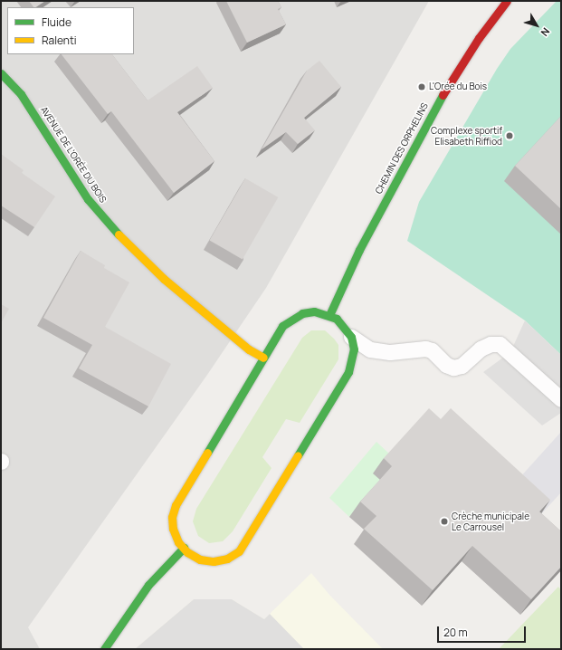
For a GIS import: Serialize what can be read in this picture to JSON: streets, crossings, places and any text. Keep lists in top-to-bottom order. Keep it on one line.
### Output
{"streets":{"street":["CHEMIN DES ORPHELINS","AVENUE DE L'ORÉE DU BOIS"]},"places":["L'Orée du Bois","Complexe sportif Elisabeth Riffiod","Crèche municipale Le Carrousel"],"legend":["Fluide","Ralenti"],"scale_bar":"20 m","north":"bottom right"}
